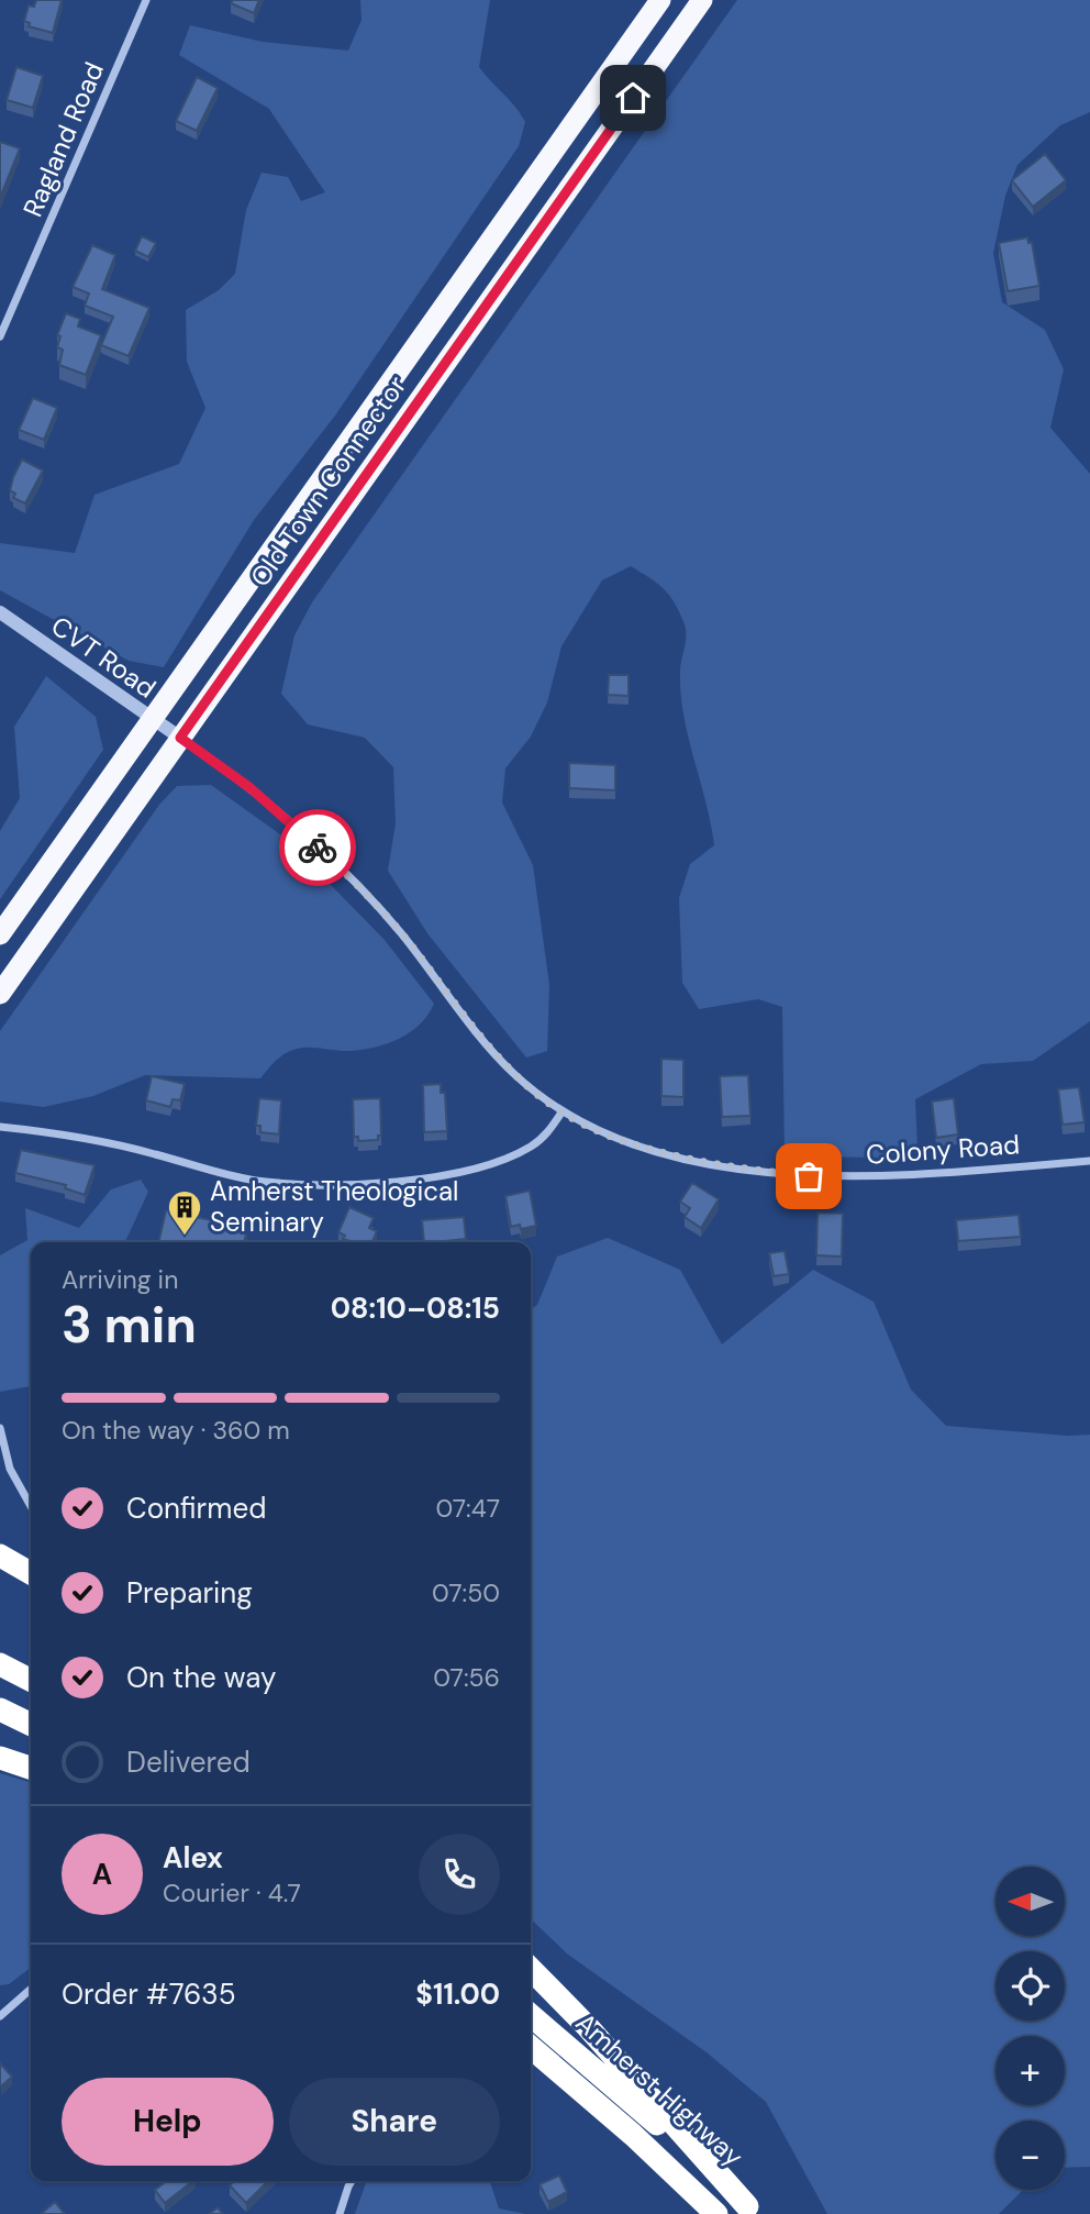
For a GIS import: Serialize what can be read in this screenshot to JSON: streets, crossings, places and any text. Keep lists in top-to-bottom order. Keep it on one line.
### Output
{"streets":{"highway":["Old Town Connector","Amherst Highway"],"street":["Ragland Road","CVT Road","Colony Road"]},"crossings":[["Old Town Connector","CVT Road"],["Old Town Connector","Colony Road"],["CVT Road","Colony Road"]],"places":{"building":["Amherst Theological Seminary"]},"north":"left","page":{"heading":["3 min","Arriving in","08:10–08:15"],"panel":["Alex","Courier · 4.7","Order #7635","$11.00"],"bar":"On the way · 360 m","list":[["Confirmed","07:47"],["Preparing","07:50"],["On the way","07:56"],"Delivered"],"round":"A","map_buttons":["+","−"],"buttons":["Help","Share"]}}
